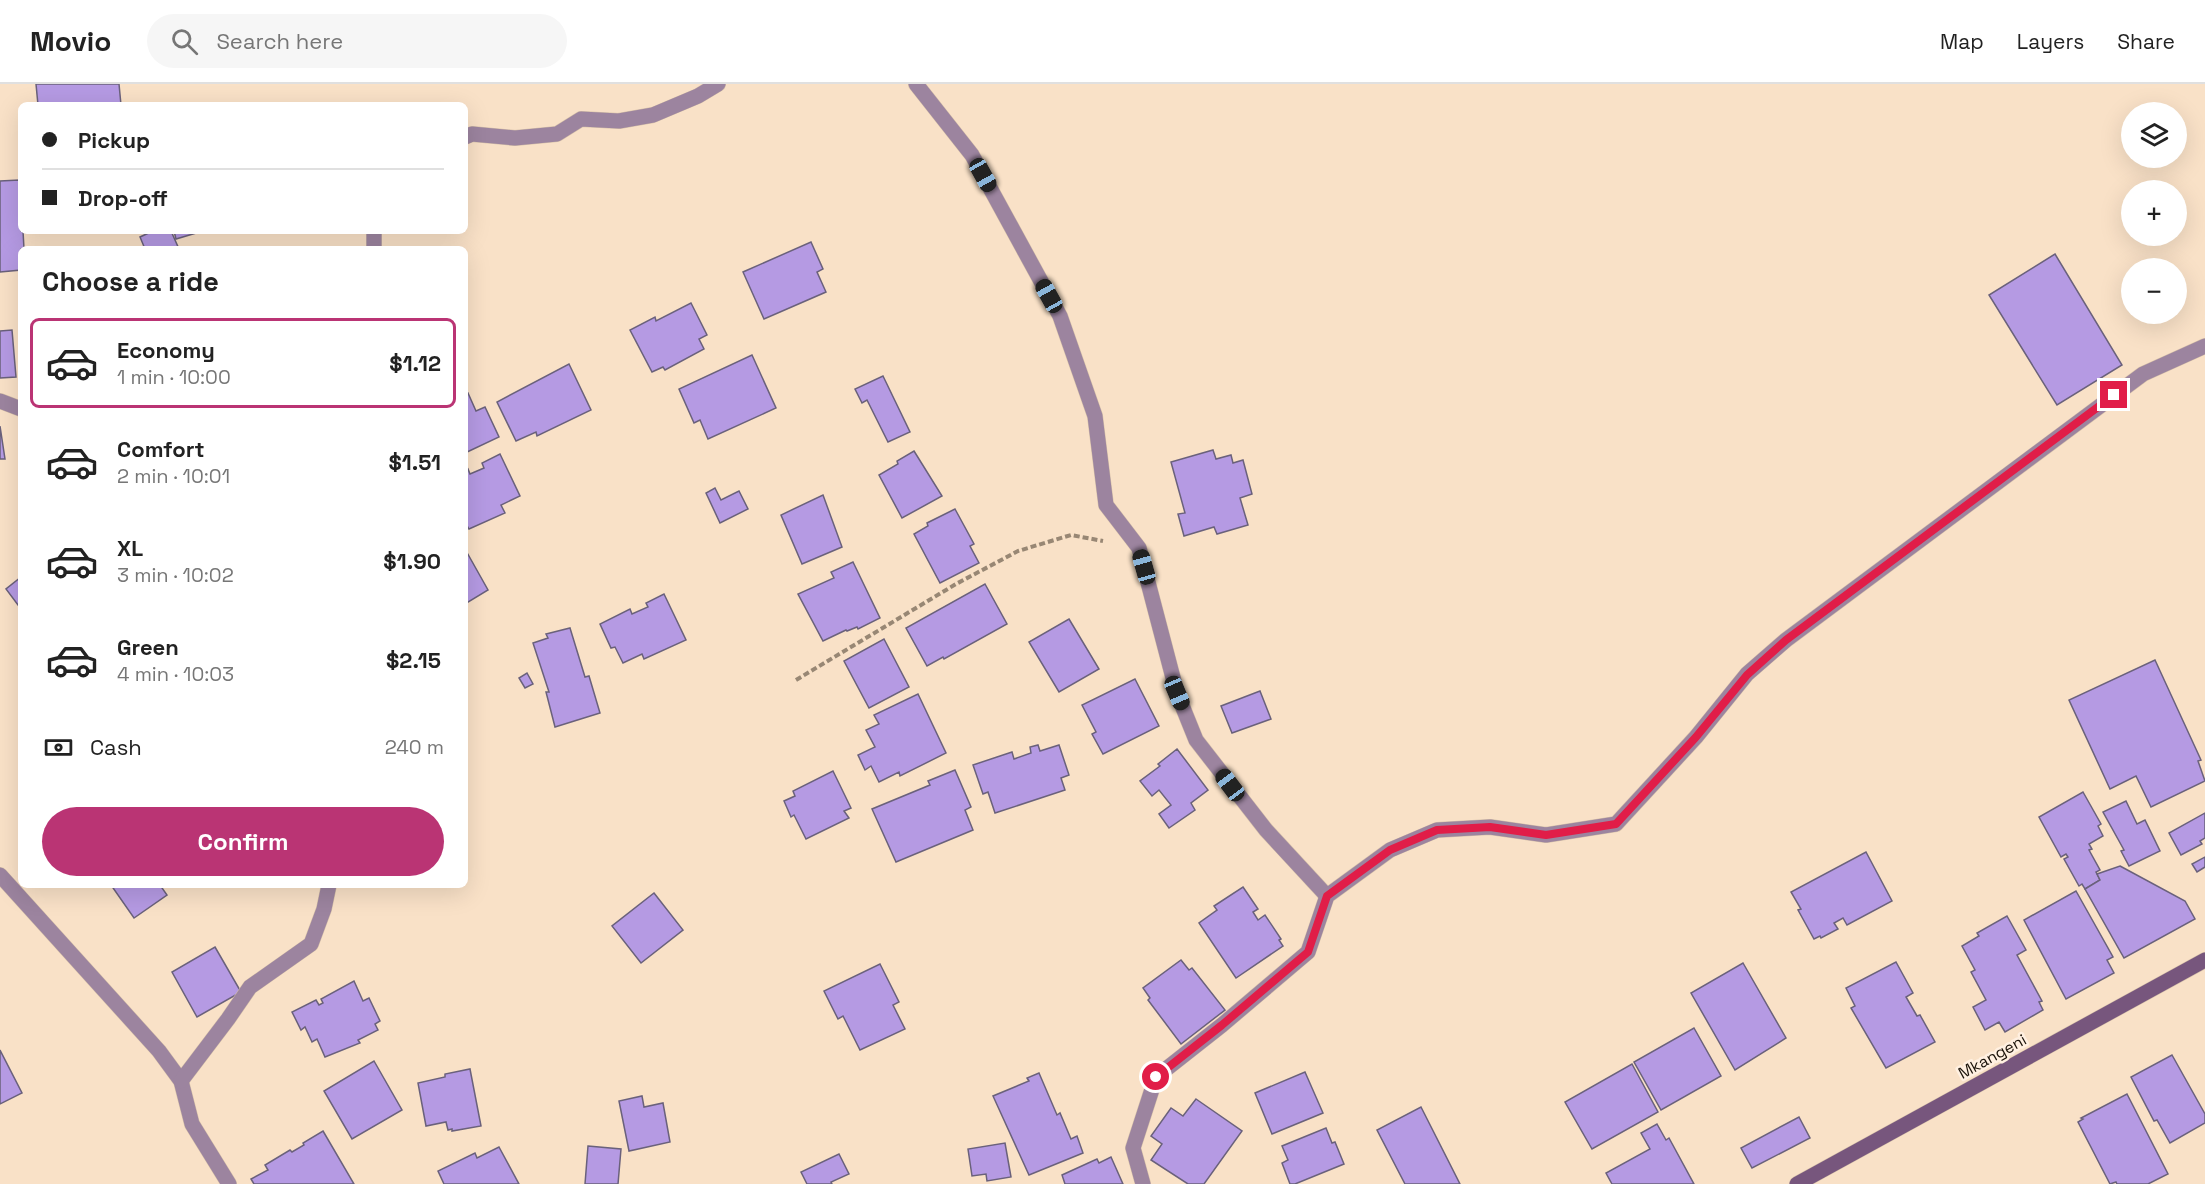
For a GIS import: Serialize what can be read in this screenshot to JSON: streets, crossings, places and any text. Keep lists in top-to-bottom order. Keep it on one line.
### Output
{"streets":{"street":["Mkangeni"]},"page":{"header":"Movio","search":"Search here","nav":["Map","Layers","Share"],"map_buttons":["+","−"],"banner":["Pickup","Drop-off"],"heading":"Choose a ride","list":[{"name":"Economy","note":"1 min · 10:00","value":"$1.12"},{"name":"Comfort","note":"2 min · 10:01","value":"$1.51"},{"name":"XL","note":"3 min · 10:02","value":"$1.90"},{"name":"Green","note":"4 min · 10:03","value":"$2.15"}],"pay":["Cash","240 m"],"buttons":"Confirm"}}
